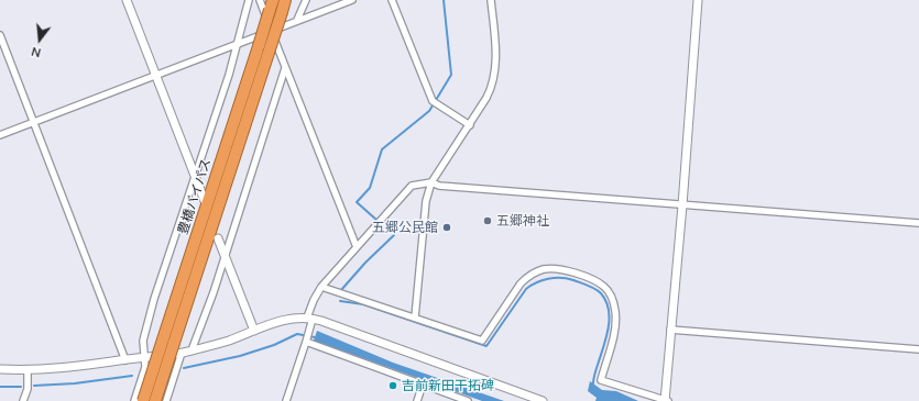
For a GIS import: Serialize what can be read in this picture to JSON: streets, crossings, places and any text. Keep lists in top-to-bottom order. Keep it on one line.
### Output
{"streets":{"highway":["豊橋バイパス"]},"places":["五郷神社","五郷公民館","吉前新田干拓碑"],"north":"bottom"}
